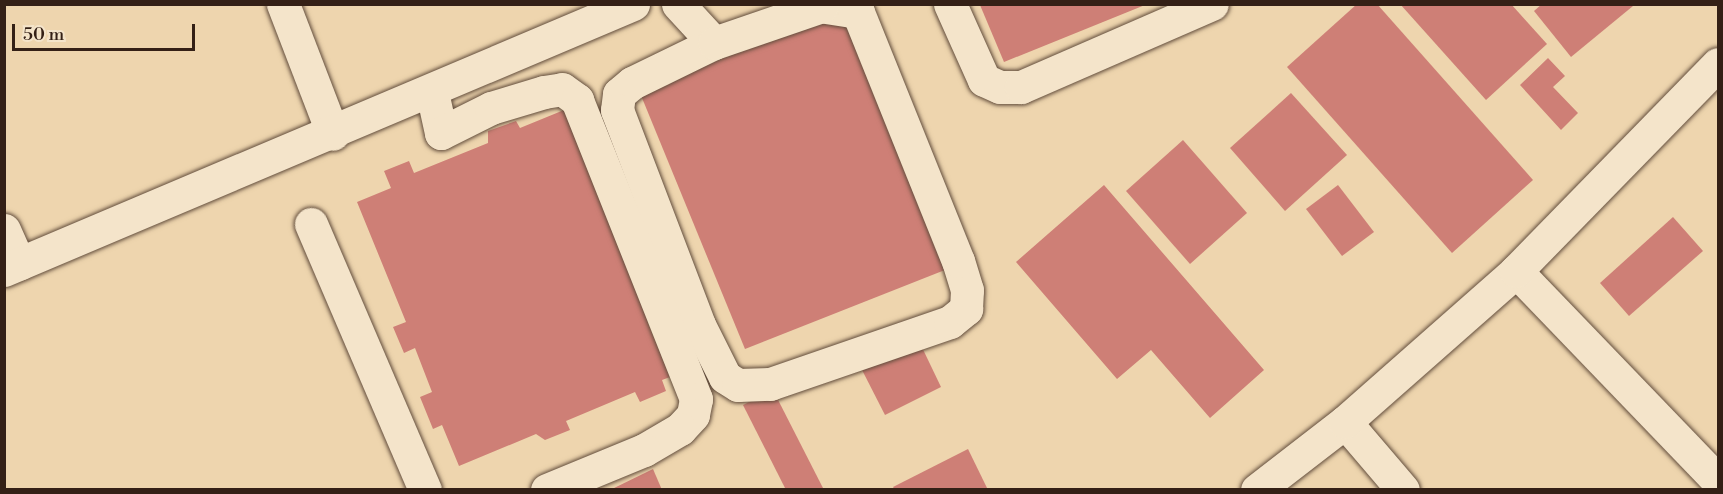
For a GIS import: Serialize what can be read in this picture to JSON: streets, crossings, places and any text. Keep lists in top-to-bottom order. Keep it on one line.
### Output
{"scale_bar":"50 m"}
